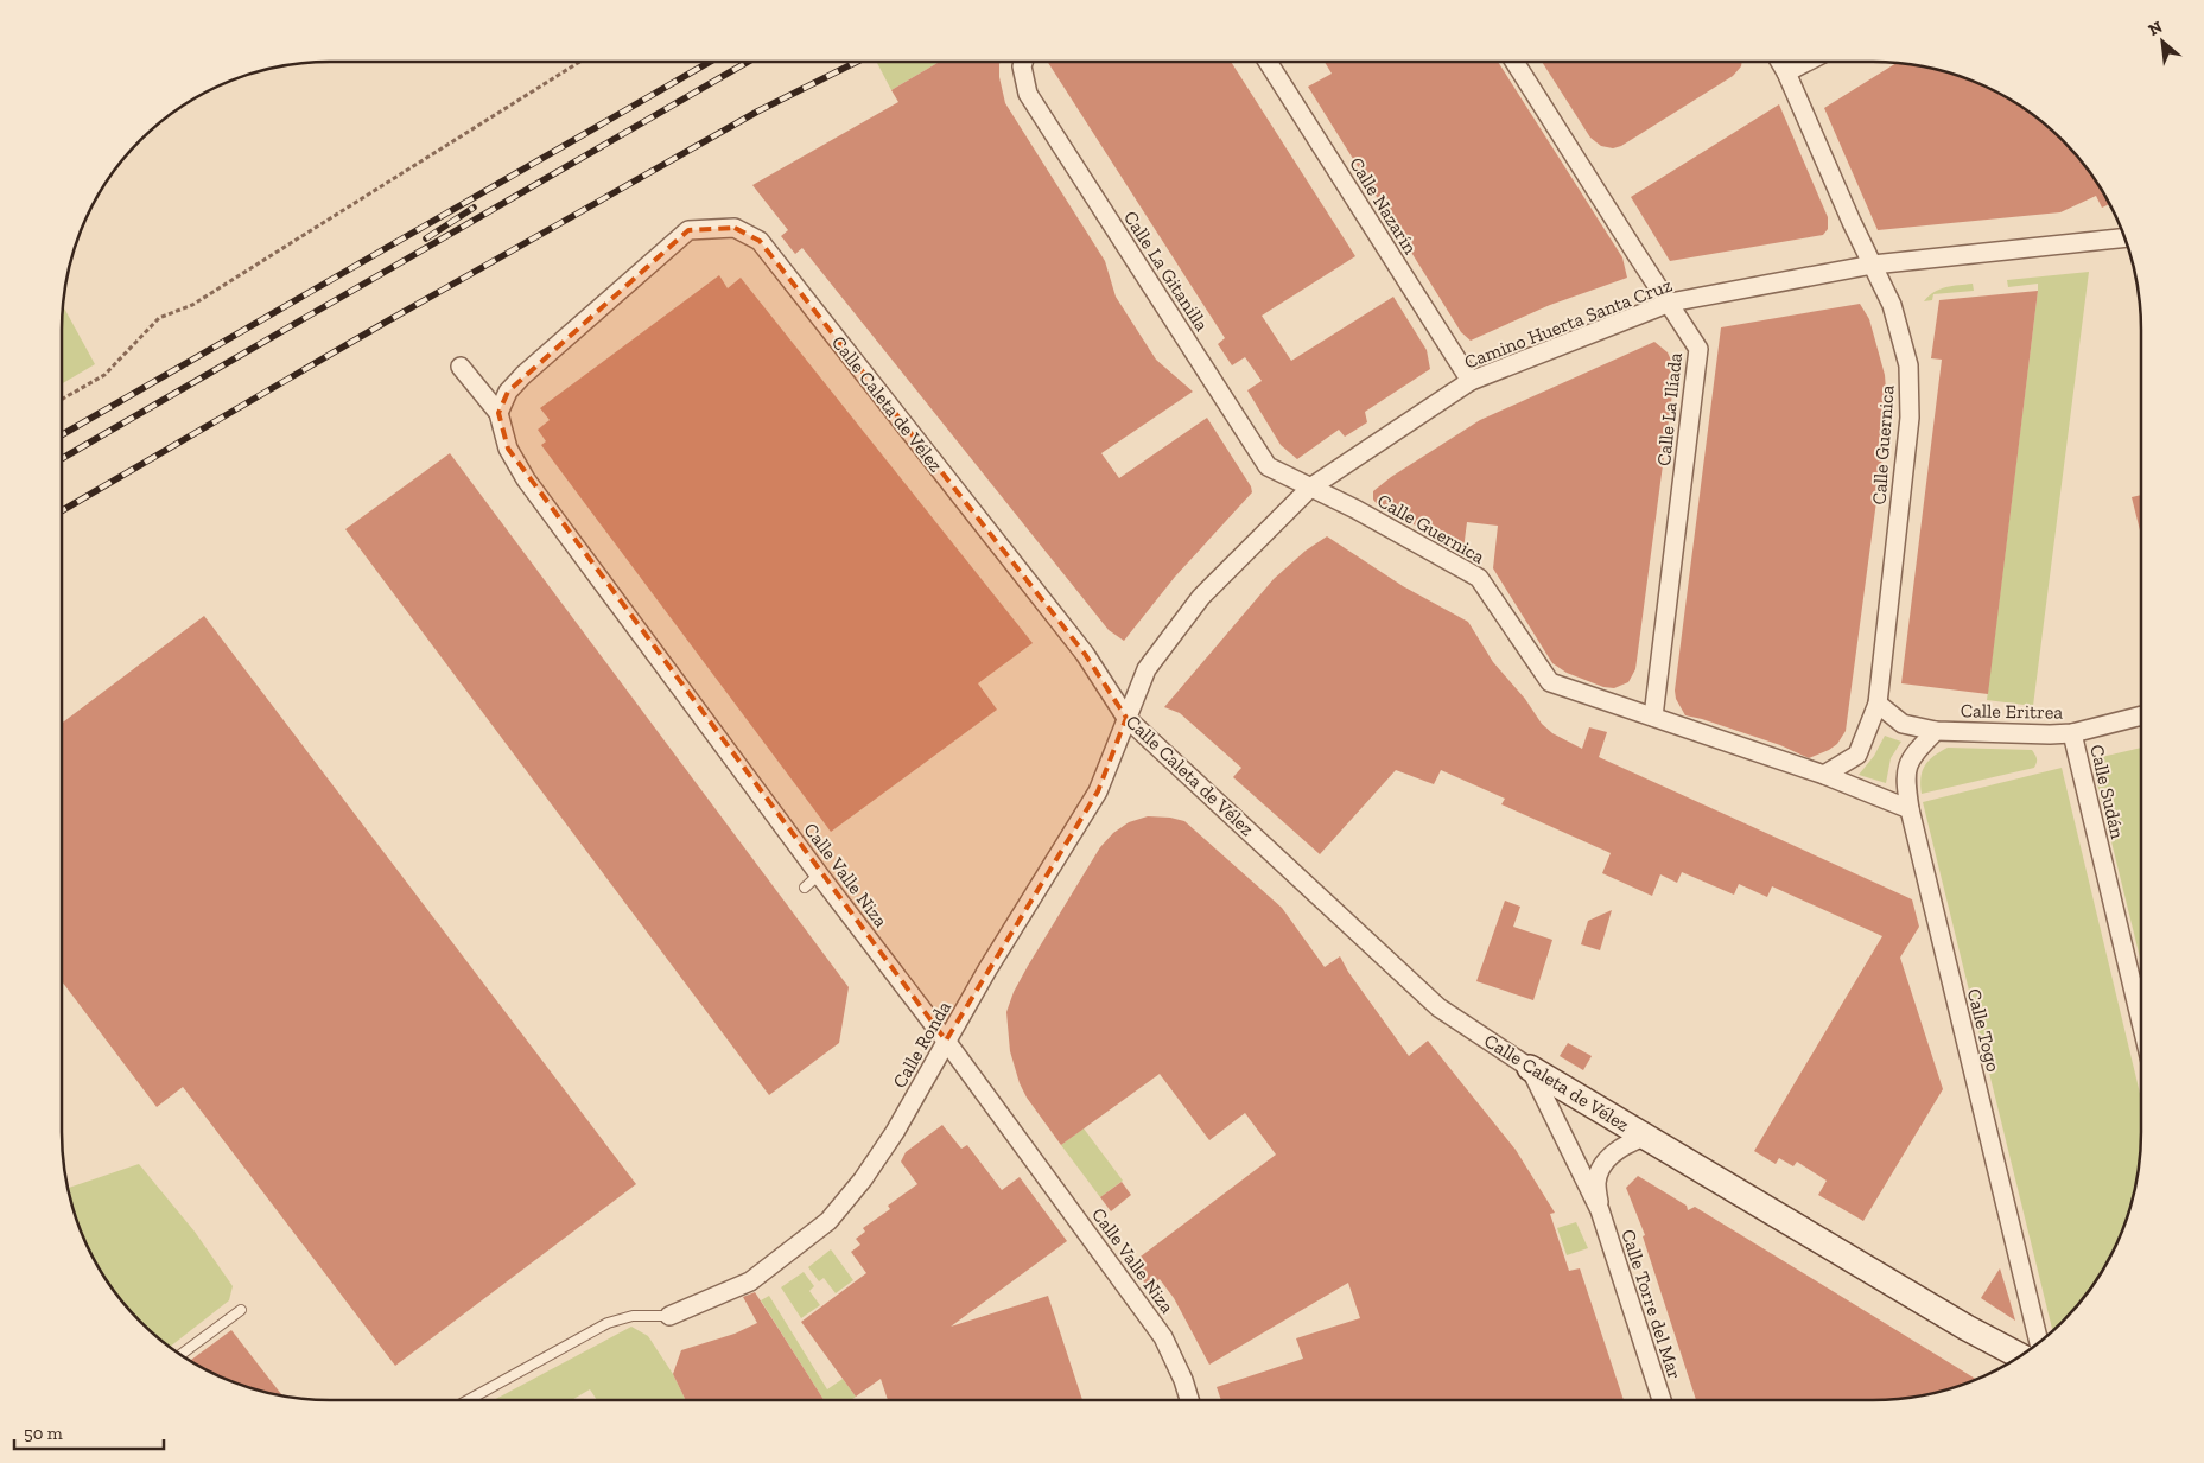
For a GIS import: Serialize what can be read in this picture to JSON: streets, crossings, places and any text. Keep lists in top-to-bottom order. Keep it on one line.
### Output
{"streets":{"street":["Calle Nazarín","Calle La Gitanilla","Camino Huerta Santa Cruz","Calle Caleta de Vélez","Calle La Ilíada","Calle Guernica","Calle Eritrea","Calle Sudán","Calle Valle Niza","Calle Togo","Calle Ronda","Calle Torre del Mar"]},"crossings":[["Calle Nazarín","Camino Huerta Santa Cruz"],["Calle La Gitanilla","Camino Huerta Santa Cruz"],["Calle La Gitanilla","Calle Guernica"],["Camino Huerta Santa Cruz","Calle Caleta de Vélez"],["Camino Huerta Santa Cruz","Calle La Ilíada"],["Camino Huerta Santa Cruz","Calle Guernica"],["Camino Huerta Santa Cruz","Calle Ronda"],["Calle Caleta de Vélez","Calle Valle Niza"],["Calle Caleta de Vélez","Calle Ronda"],["Calle Caleta de Vélez","Calle Torre del Mar"],["Calle La Ilíada","Calle Guernica"],["Calle Guernica","Calle Eritrea"],["Calle Guernica","Calle Togo"],["Calle Eritrea","Calle Sudán"],["Calle Eritrea","Calle Togo"],["Calle Valle Niza","Calle Ronda"]],"scale_bar":"50 m","north":"top left"}
